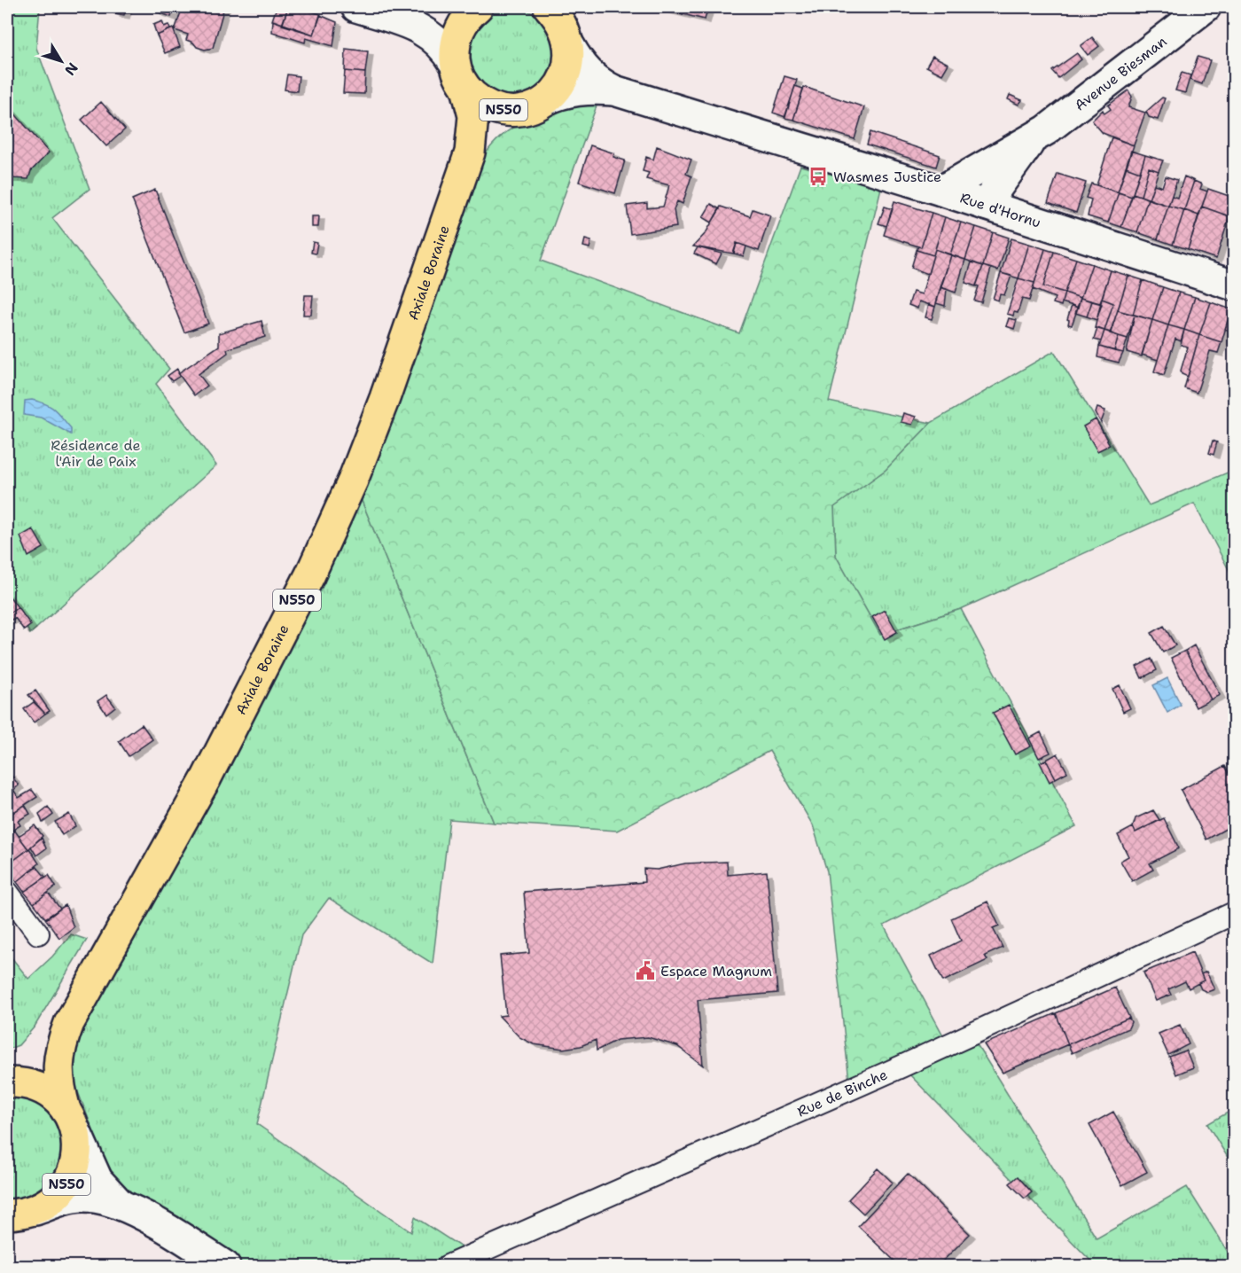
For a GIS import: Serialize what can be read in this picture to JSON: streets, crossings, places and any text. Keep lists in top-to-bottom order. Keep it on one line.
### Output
{"streets":{"main road":["N550","Axiale Boraine"],"street":["Avenue Biesman","Rue d'Hornu","Rue de Binche"]},"crossings":[["Avenue Biesman","Rue d'Hornu"],["N550","Axiale Boraine"]],"parks":["Résidence de l'Air de Paix"],"places":{"bus stop":["Wasmes Justice"],"public building":["Espace Magnum"]},"north":"bottom right"}
